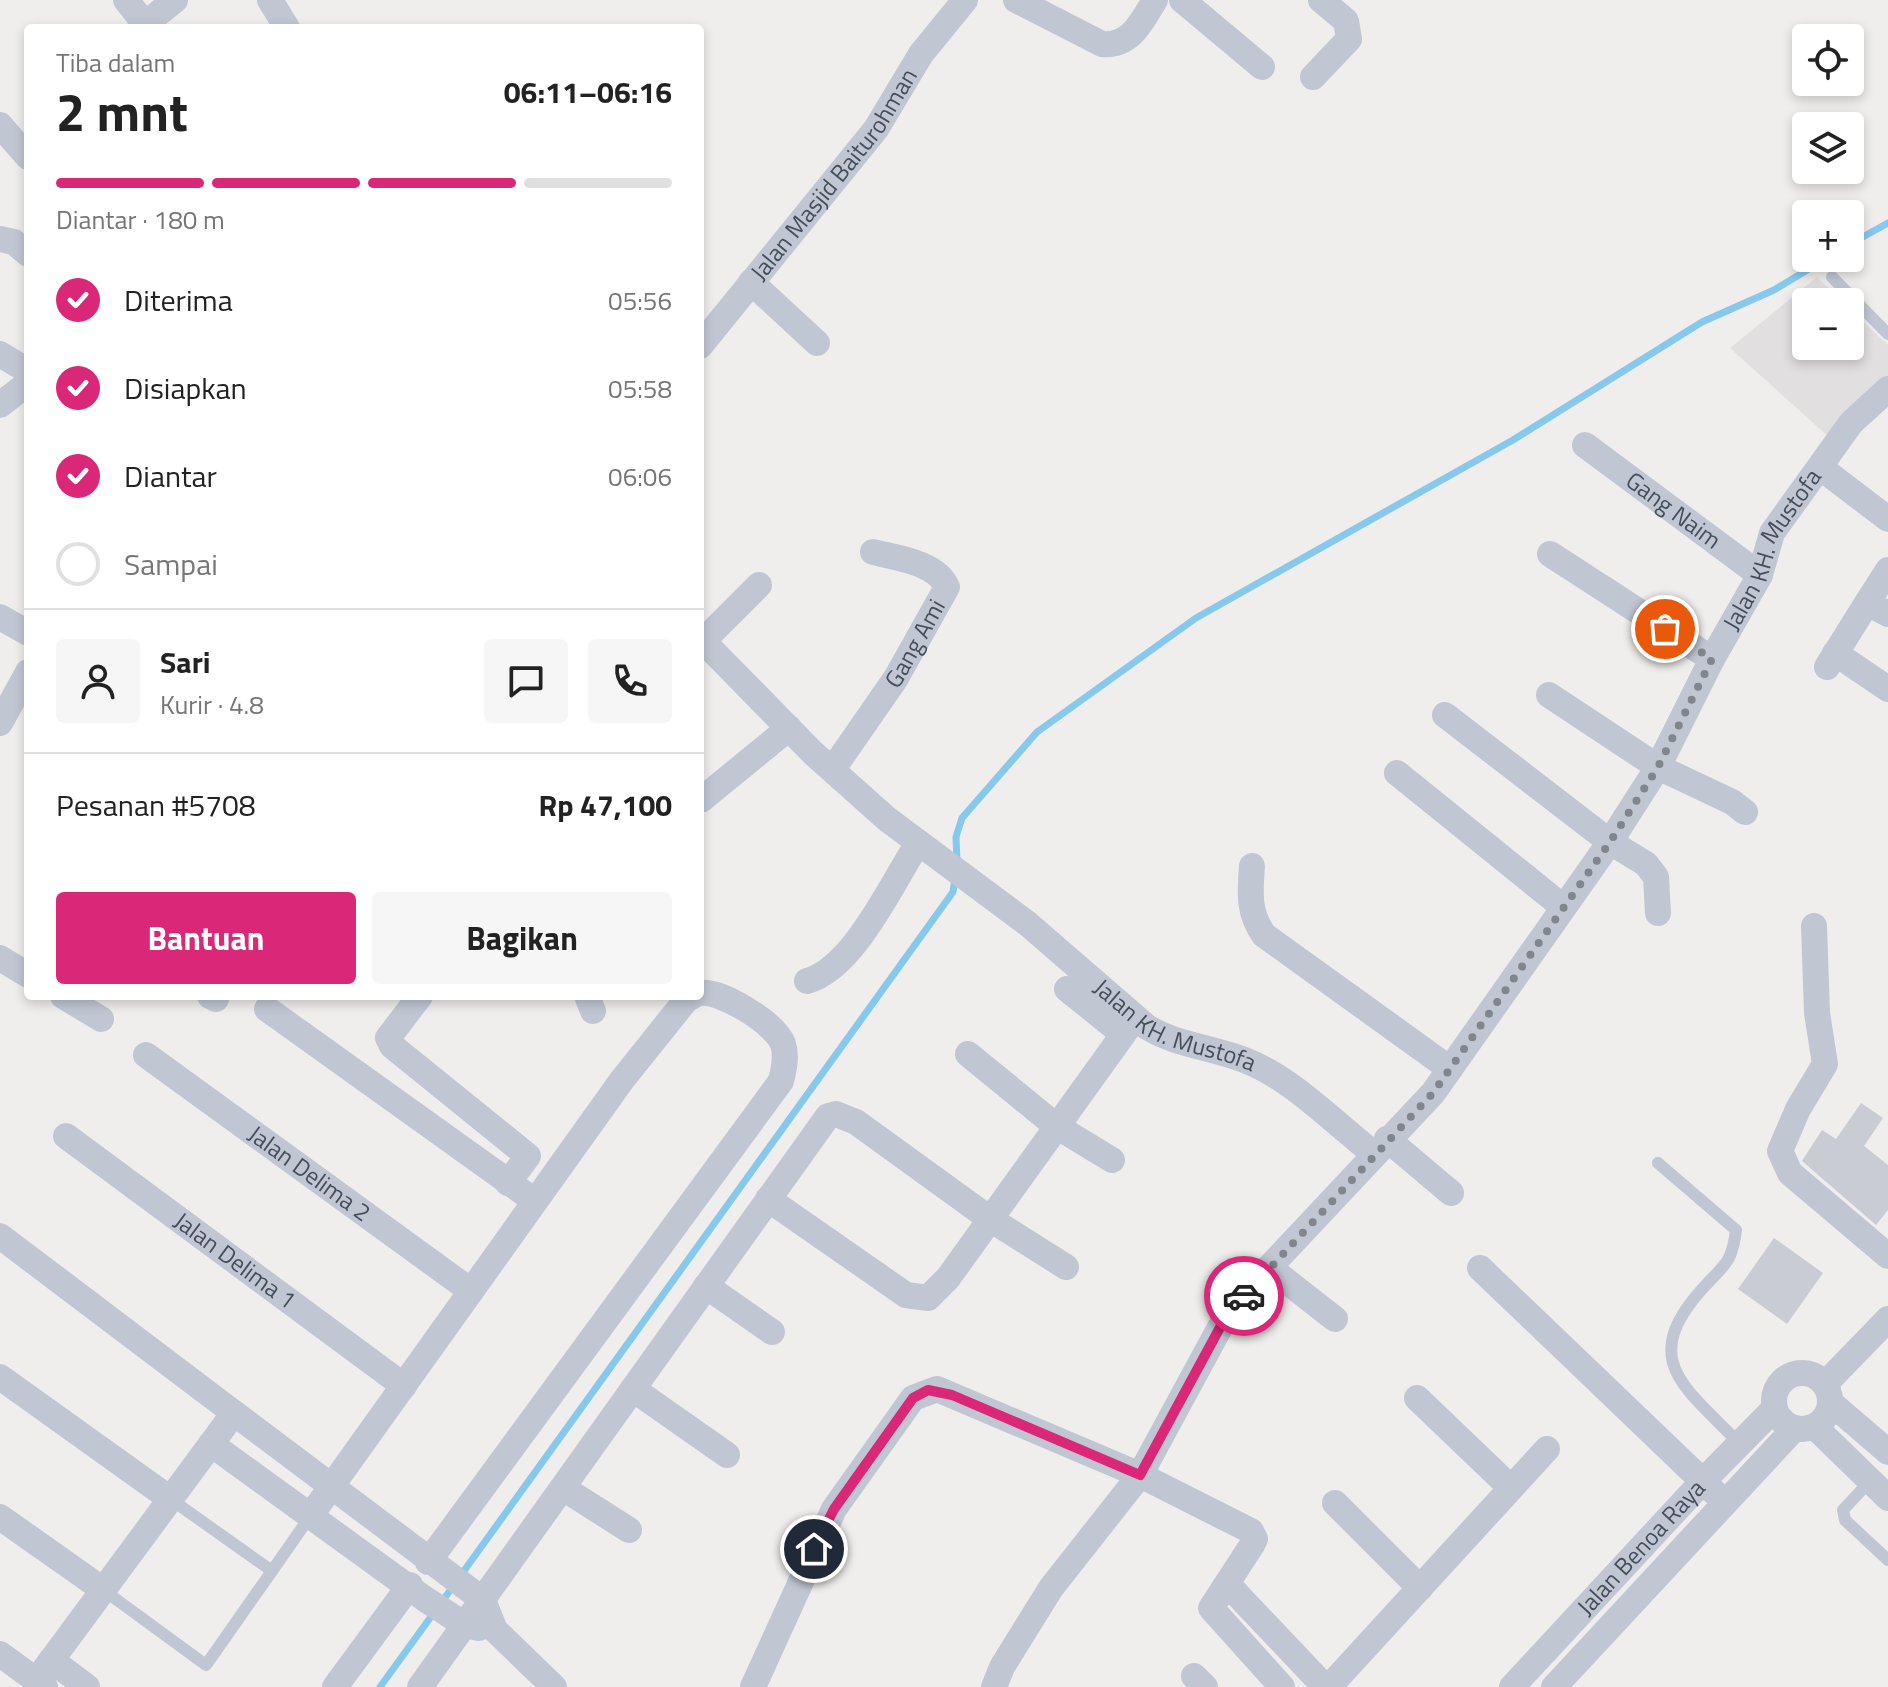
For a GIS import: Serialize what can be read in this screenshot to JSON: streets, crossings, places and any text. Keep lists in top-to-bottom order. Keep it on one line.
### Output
{"streets":{"street":["Jalan Masjid Baiturohman","Gang Naim","Jalan KH. Mustofa","Gang Ami","Jalan Delima 2","Jalan Delima 1","Jalan Benoa Raya"]},"crossings":[["Gang Naim","Jalan KH. Mustofa"]],"page":{"map_buttons":["+","−"],"heading":["2 mnt","Tiba dalam","06:11–06:16"],"panel":["Sari","Kurir · 4.8","Pesanan #5708","Rp 47,100"],"bar":"Diantar · 180 m","list":[["Diterima","05:56"],["Disiapkan","05:58"],["Diantar","06:06"],"Sampai"],"buttons":["Bantuan","Bagikan"]}}
